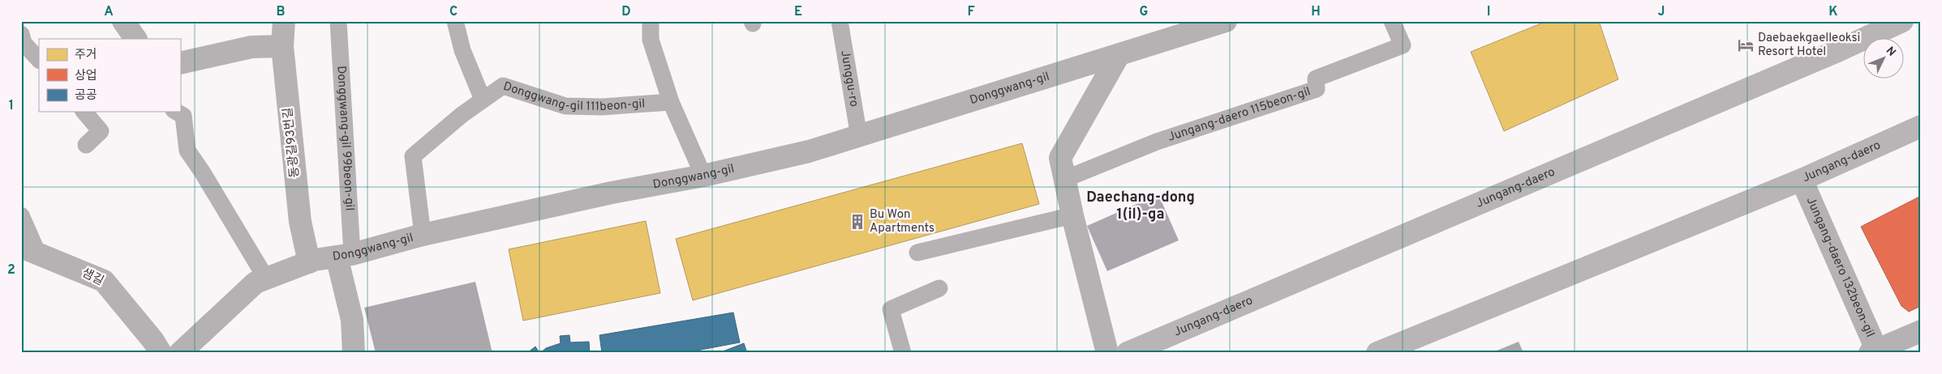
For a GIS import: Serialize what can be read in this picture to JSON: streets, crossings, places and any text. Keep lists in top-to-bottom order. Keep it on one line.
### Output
{"streets":{"main road":["Jungang-daero"],"street":["Donggwang-gil","동광길93번길","Jungang-daero 132beon-gil","샘길"],"lane":["Junggu-ro","Donggwang-gil 111beon-gil","Jungang-daero 115beon-gil","Donggwang-gil 99beon-gil"]},"crossings":[["Junggu-ro","Donggwang-gil"],["Donggwang-gil","Donggwang-gil 99beon-gil"],["Donggwang-gil","동광길93번길"],["Jungang-daero","Jungang-daero 132beon-gil"]],"districts":["Daechang-dong 1(il)-ga"],"places":{"hotel":["Daebaekgaelleoksi Resort Hotel"],"building":["Bu Won Apartments"]},"legend":["주거","상업","공공"],"north":"top right","grid":{"columns":["A","B","C","D","E","F","G","H","I","J","K"],"rows":["1","2"]}}
